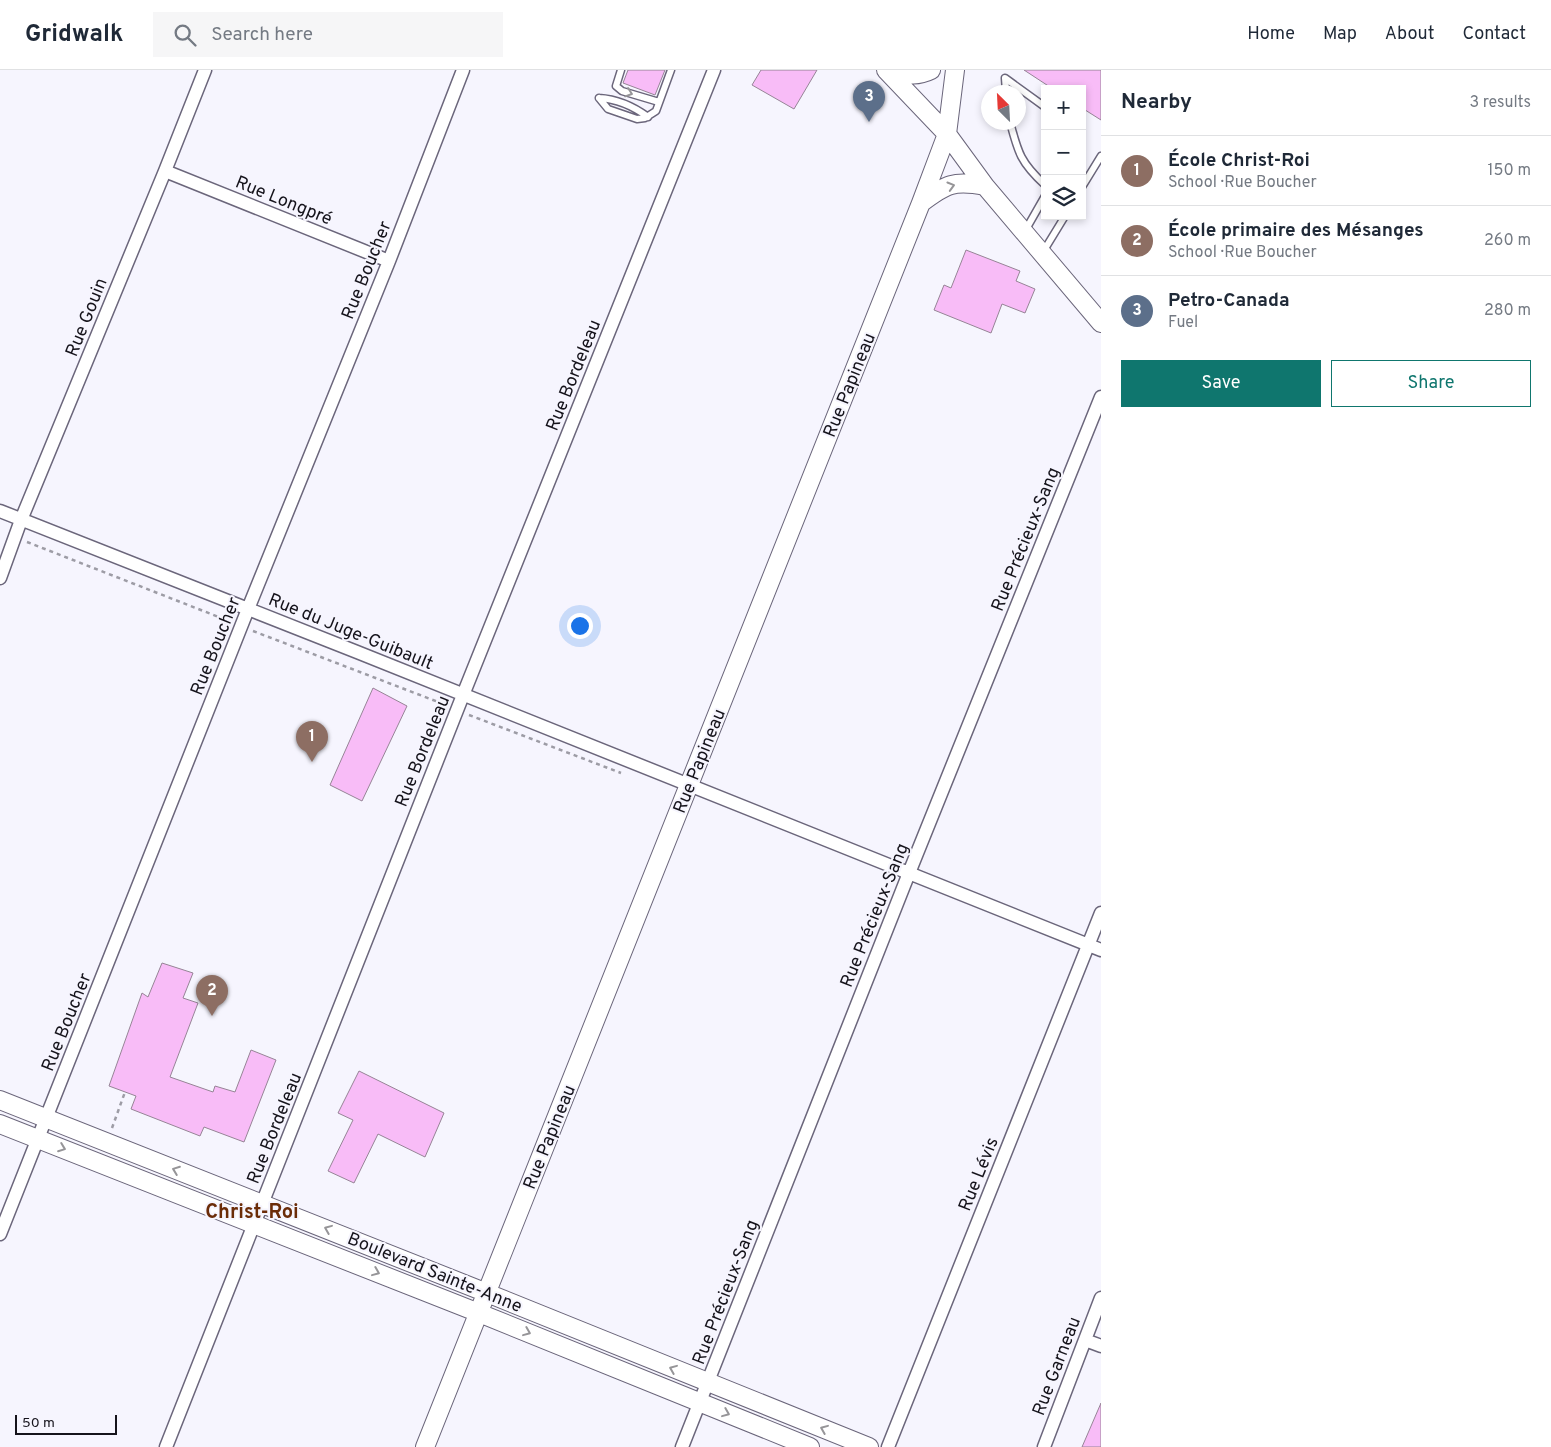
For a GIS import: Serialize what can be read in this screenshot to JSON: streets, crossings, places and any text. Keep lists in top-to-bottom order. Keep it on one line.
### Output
{"streets":{"street":["Rue Longpré","Rue Boucher","Rue Gouin","Rue Bordeleau","Rue Papineau","Rue Précieux-Sang","Rue du Juge-Guibault","Rue Lévis","Boulevard Sainte-Anne","Rue Garneau"]},"crossings":[["Rue Longpré","Rue Boucher"],["Rue Longpré","Rue Gouin"],["Rue Boucher","Rue du Juge-Guibault"],["Rue Boucher","Boulevard Sainte-Anne"],["Rue Gouin","Rue du Juge-Guibault"],["Rue Bordeleau","Rue du Juge-Guibault"],["Rue Bordeleau","Boulevard Sainte-Anne"],["Rue Papineau","Rue du Juge-Guibault"],["Rue Papineau","Boulevard Sainte-Anne"],["Rue Précieux-Sang","Rue du Juge-Guibault"],["Rue Précieux-Sang","Boulevard Sainte-Anne"],["Rue du Juge-Guibault","Rue Lévis"]],"districts":["Christ-Roi"],"scale_bar":"50 m","north":"top left","page":{"header":"Gridwalk","search":"Search here","nav":["Home","Map","About","Contact"],"heading":["Nearby","3 results"],"pins":["3","1","2"],"map_buttons":["+","−"],"list":[{"mark":"1","name":"École Christ-Roi","note":"School · Rue Boucher","value":"150 m"},{"mark":"2","name":"École primaire des Mésanges","note":"School · Rue Boucher","value":"260 m"},{"mark":"3","name":"Petro-Canada","note":"Fuel","value":"280 m"}],"buttons":["Save","Share"],"scale":"50 m"}}
